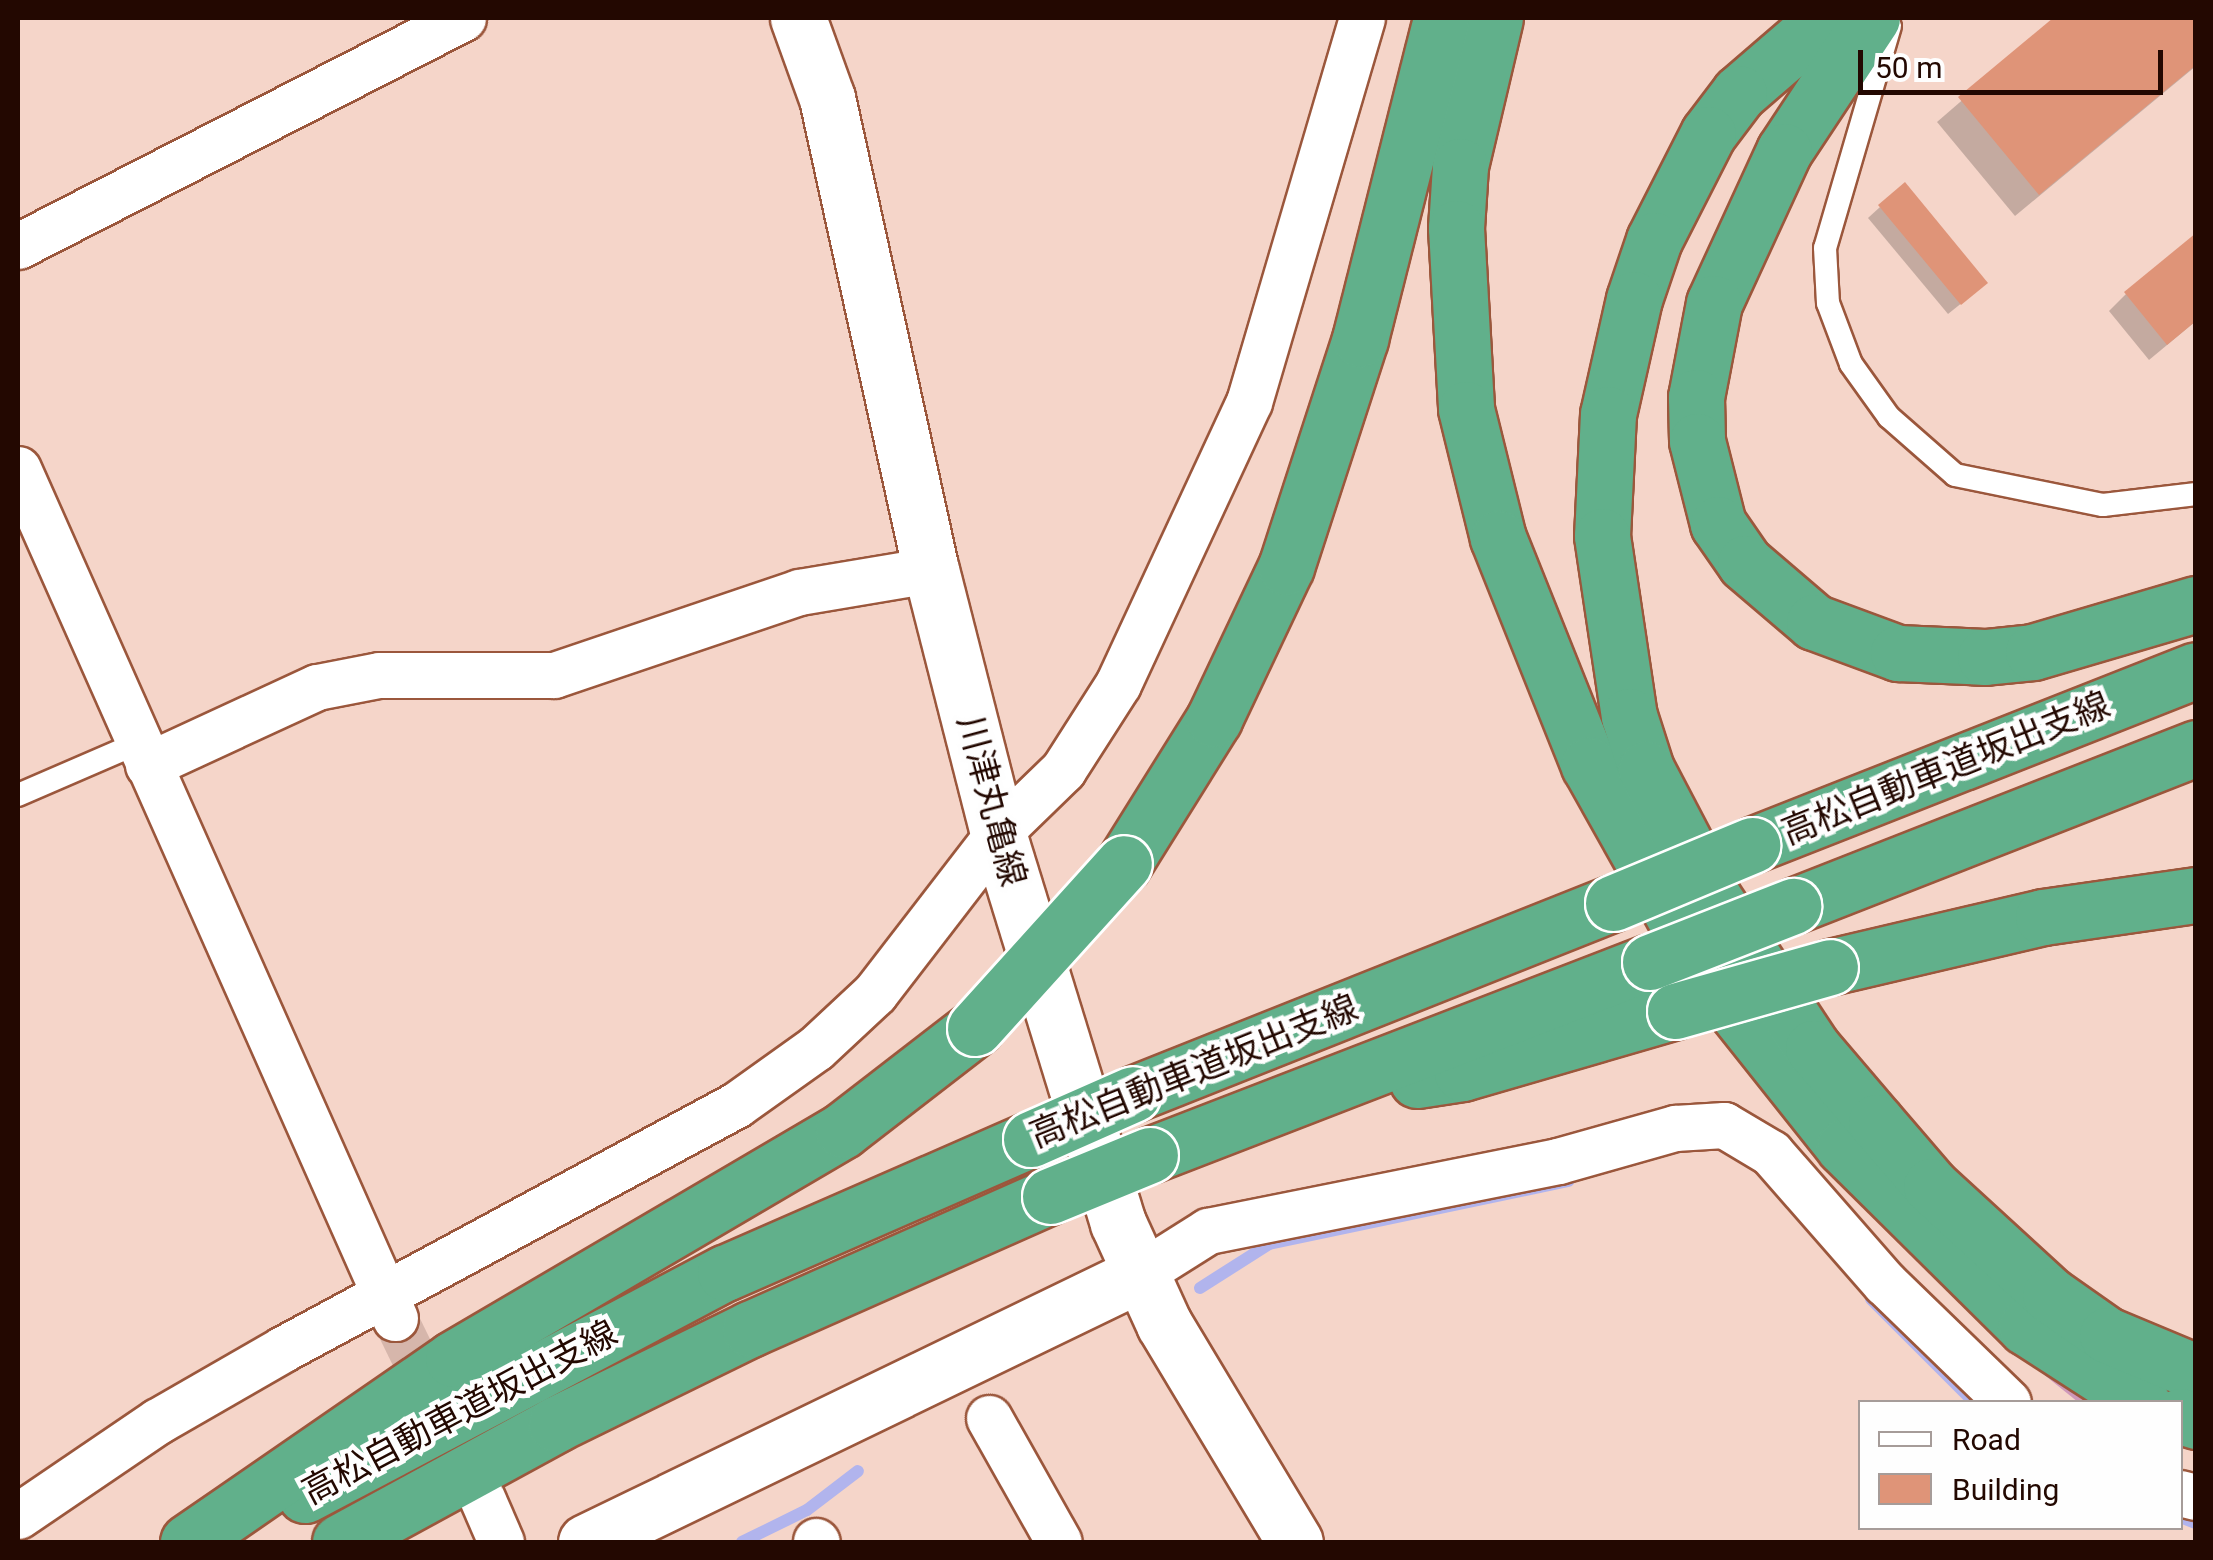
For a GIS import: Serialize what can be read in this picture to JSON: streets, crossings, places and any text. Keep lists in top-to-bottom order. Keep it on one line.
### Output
{"streets":{"highway":["高松自動車道坂出支線"],"main road":["川津丸亀線"]},"legend":["Road","Building"],"scale_bar":"50 m"}
